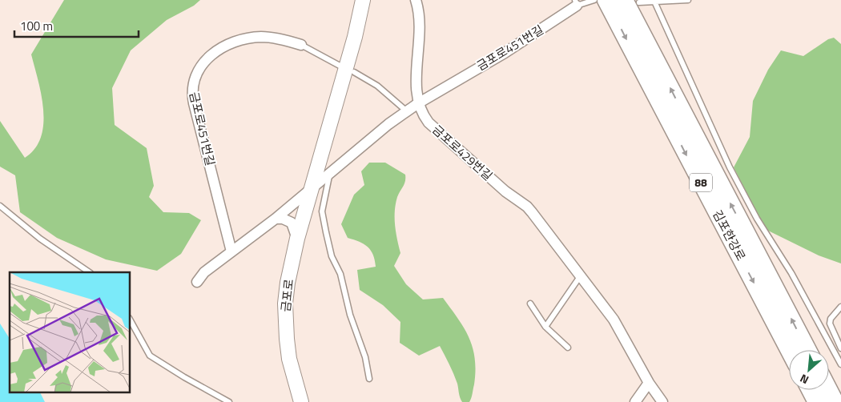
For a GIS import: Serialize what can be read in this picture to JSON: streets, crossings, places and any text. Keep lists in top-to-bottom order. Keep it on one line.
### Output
{"streets":{"highway":["88","김포한강로"],"main road":["금포로"],"street":["금포로451번길","금포로429번길"]},"crossings":[["금포로451번길","금포로429번길"],["금포로451번길","금포로"]],"scale_bar":"100 m","north":"bottom left"}
